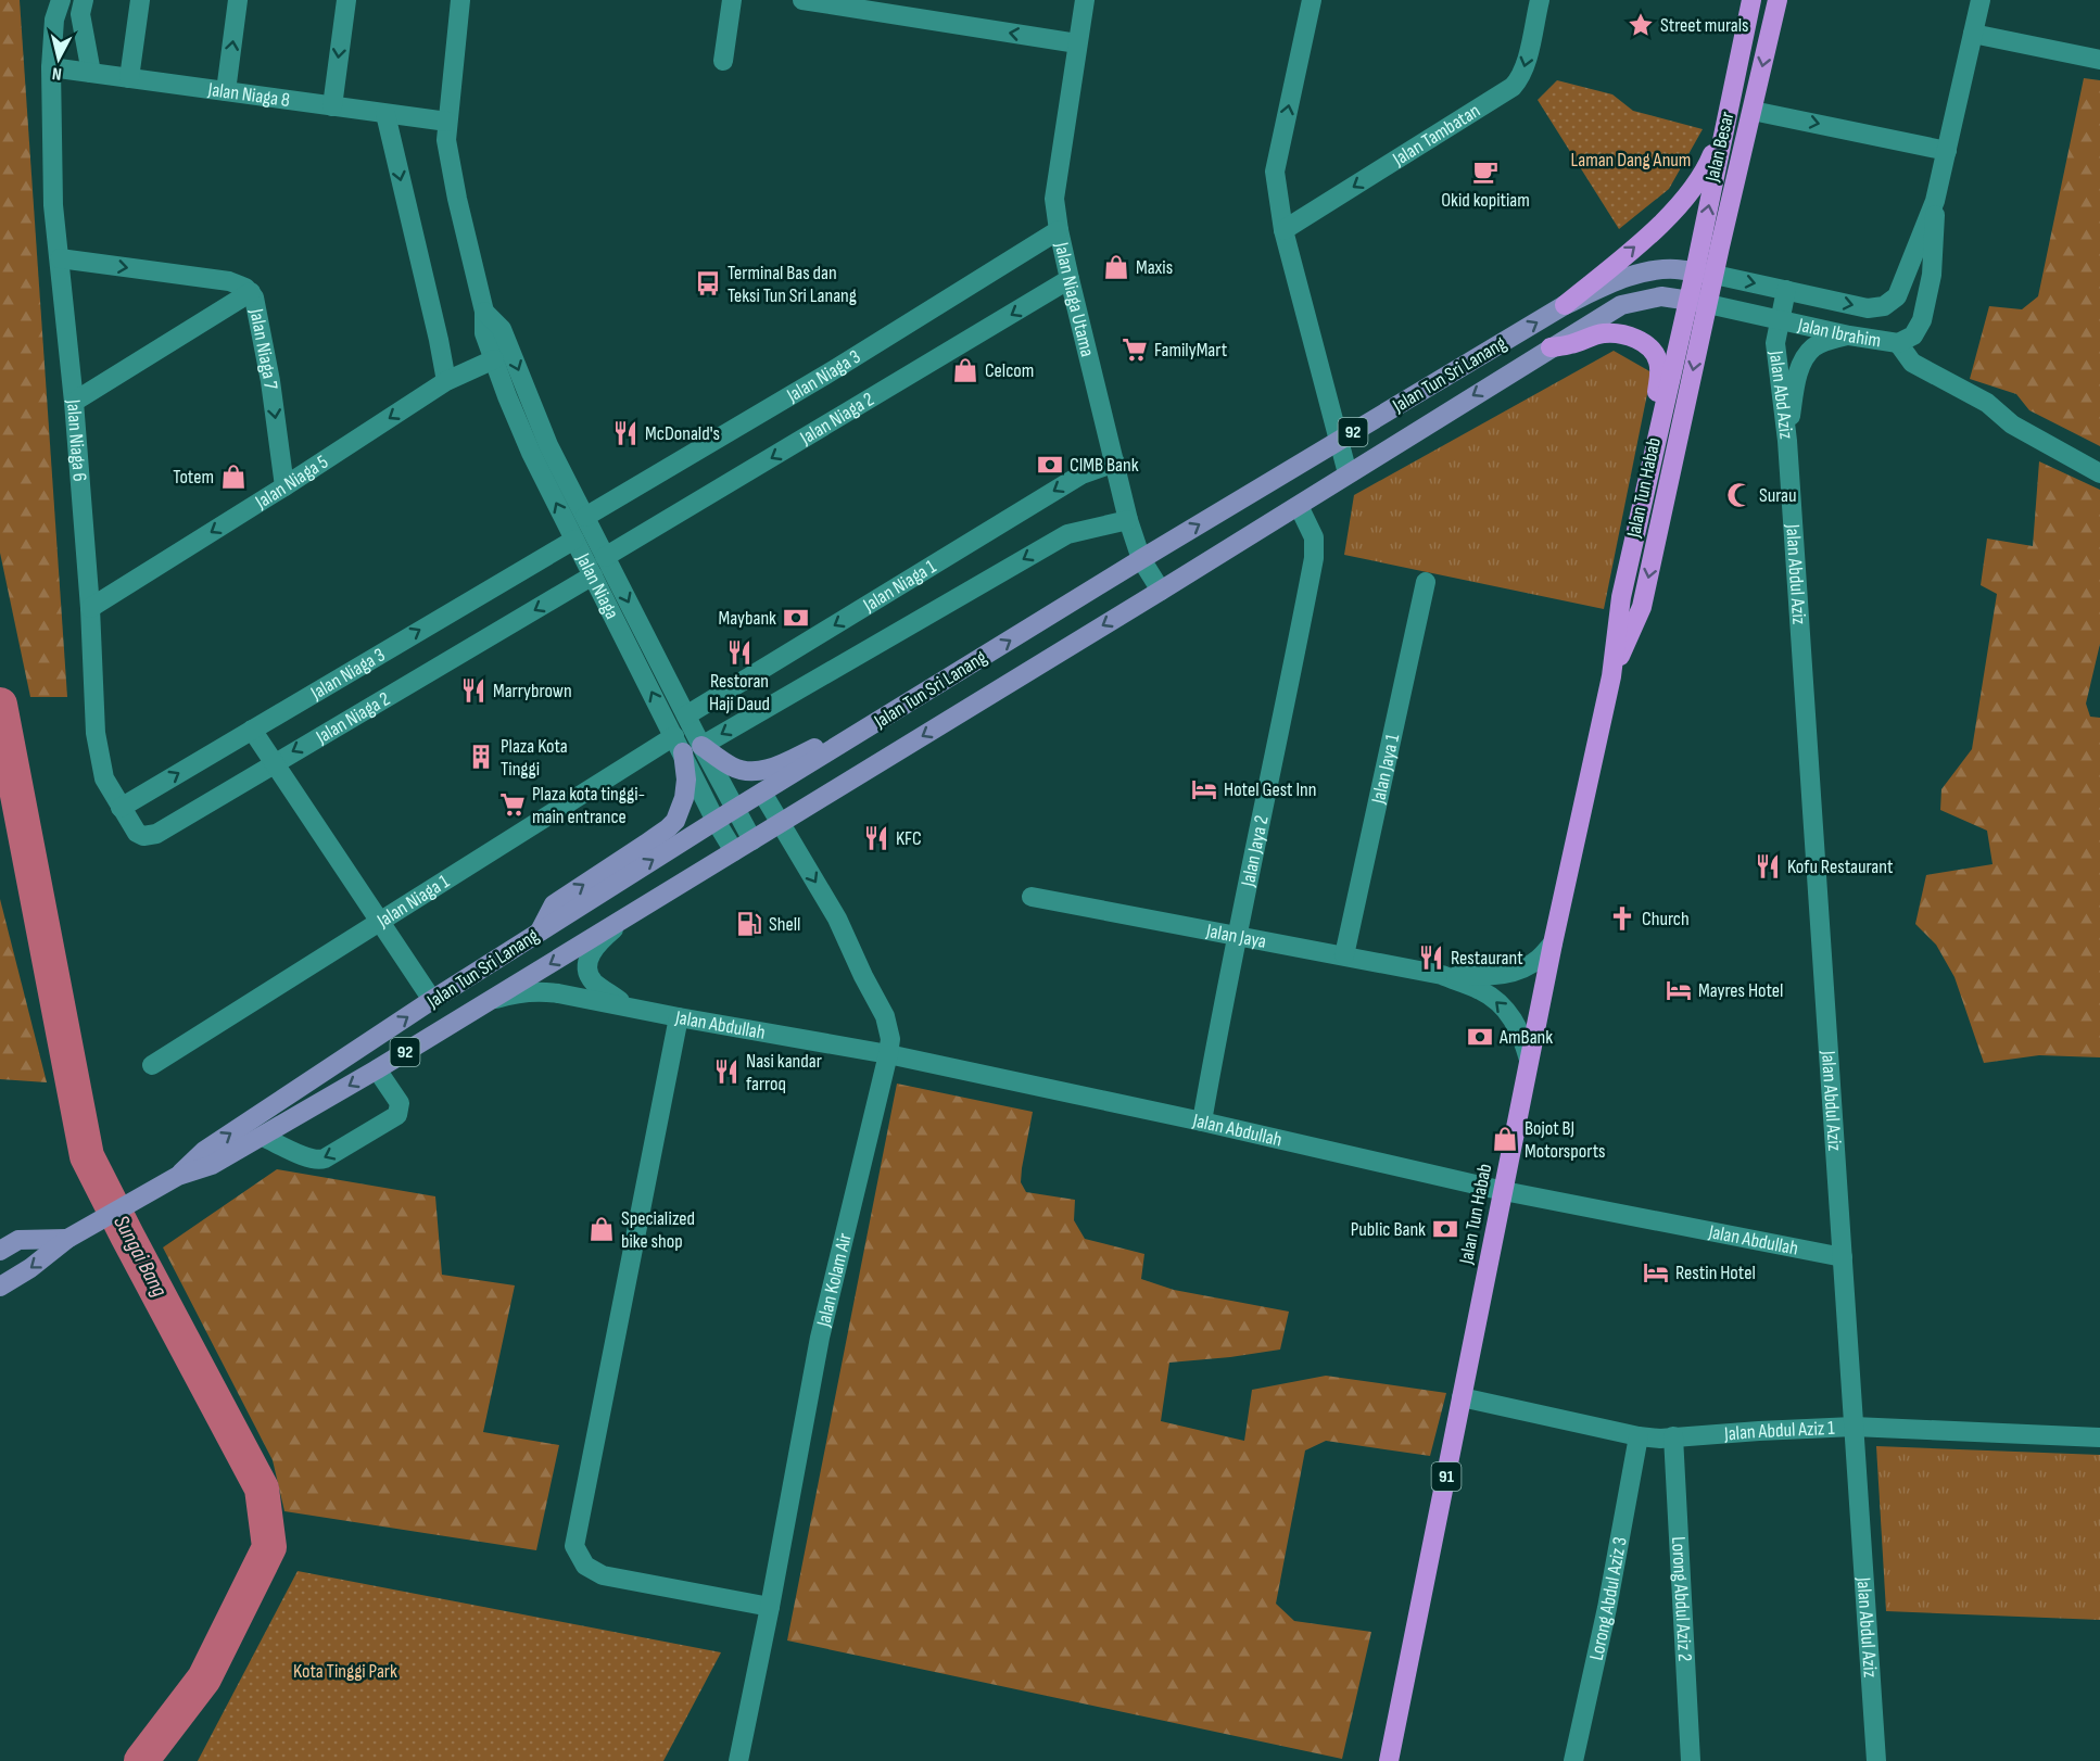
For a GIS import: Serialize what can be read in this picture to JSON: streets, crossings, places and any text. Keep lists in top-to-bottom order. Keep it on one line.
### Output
{"streets":{"highway":["Jalan Besar","Jalan Tun Habab","91"],"main road":["Jalan Tun Sri Lanang","92"],"street":["Jalan Niaga 8","Jalan Tambatan","Jalan Niaga Utama","Jalan Ibrahim","Jalan Niaga 7","Jalan Niaga 3","Jalan Abd Aziz","Jalan Niaga 2","Jalan Niaga 6","Jalan Niaga 5","Jalan Abdul Aziz","Jalan Niaga","Jalan Niaga 1","Jalan Jaya 1","Jalan Jaya 2","Jalan Jaya","Jalan Abdullah","Jalan Kolam Air","Jalan Abdul Aziz 1","Lorong Abdul Aziz 3","Lorong Abdul Aziz 2"]},"crossings":[["Jalan Niaga 8","Jalan Niaga 6"],["Jalan Niaga 8","Jalan Niaga"],["Jalan Besar","Jalan Ibrahim"],["Jalan Besar","Jalan Tun Sri Lanang"],["Jalan Besar","Jalan Tun Habab"],["Jalan Niaga Utama","Jalan Tun Sri Lanang"],["Jalan Niaga Utama","Jalan Niaga 3"],["Jalan Niaga Utama","Jalan Niaga 2"],["Jalan Niaga Utama","Jalan Niaga 1"],["Jalan Ibrahim","Jalan Tun Sri Lanang"],["Jalan Ibrahim","Jalan Abd Aziz"],["Jalan Ibrahim","Jalan Tun Habab"],["Jalan Niaga 7","Jalan Niaga 6"],["Jalan Niaga 7","Jalan Niaga 5"],["Jalan Tun Sri Lanang","Jalan Tun Habab"],["Jalan Tun Sri Lanang","Jalan Niaga"],["Jalan Tun Sri Lanang","Jalan Jaya 2"],["Jalan Tun Sri Lanang","Jalan Abdullah"],["Jalan Tun Sri Lanang","Jalan Kolam Air"],["Jalan Niaga 3","Jalan Niaga 2"],["Jalan Niaga 3","Jalan Niaga 6"],["Jalan Niaga 3","Jalan Niaga"],["Jalan Abd Aziz","Jalan Abdul Aziz"],["Jalan Niaga 2","Jalan Niaga 6"],["Jalan Niaga 2","Jalan Niaga"],["Jalan Niaga 6","Jalan Niaga 5"],["Jalan Niaga 5","Jalan Niaga"],["Jalan Tun Habab","Jalan Jaya"],["Jalan Tun Habab","Jalan Abdullah"],["Jalan Tun Habab","Jalan Abdul Aziz 1"],["Jalan Abdul Aziz","Jalan Abdullah"],["Jalan Abdul Aziz","Jalan Abdul Aziz 1"],["Jalan Niaga","Jalan Niaga 1"],["Jalan Jaya 1","Jalan Jaya"],["Jalan Jaya 2","Jalan Jaya"],["Jalan Jaya 2","Jalan Abdullah"],["Jalan Abdullah","Jalan Kolam Air"],["Jalan Abdul Aziz 1","Lorong Abdul Aziz 3"],["Jalan Abdul Aziz 1","Lorong Abdul Aziz 2"]],"one_way":["Jalan Tambatan","Jalan Niaga 7","Jalan Niaga 3","Jalan Niaga 2","Jalan Niaga 5","Jalan Niaga 1"],"water":["Sungai Bang"],"parks":["Laman Dang Anum","Kota Tinggi Park"],"places":{"place":["Street murals"],"cafe":["Okid kopitiam"],"shop":["Maxis","Celcom","Totem","Bojot BJ Motorsports","Specialized bike shop"],"bus stop":["Terminal Bas dan Teksi Tun Sri Lanang"],"supermarket":["FamilyMart","Plaza kota tinggi- main entrance"],"restaurant":["McDonald's","Restoran Haji Daud","Marrybrown","KFC","Kofu Restaurant","Restaurant","Nasi kandar farroq"],"bank":["CIMB Bank","Maybank","AmBank","Public Bank"],"mosque":["Surau"],"building":["Plaza Kota Tinggi"],"hotel":["Hotel Gest Inn","Mayres Hotel","Restin Hotel"],"church":["Church"],"fuel station":["Shell"]},"north":"bottom"}
